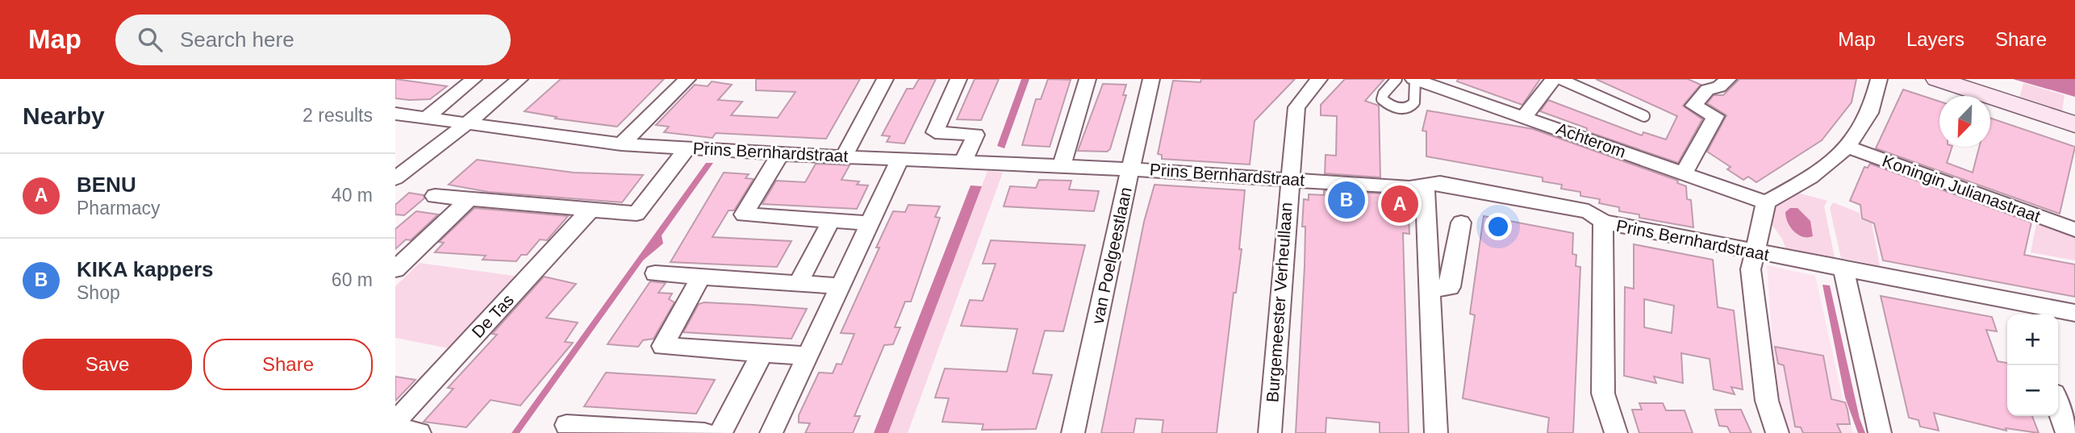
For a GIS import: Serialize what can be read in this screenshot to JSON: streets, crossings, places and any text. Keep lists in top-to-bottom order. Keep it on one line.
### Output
{"streets":{"street":["Achterom","Prins Bernhardstraat","Koningin Julianastraat","van Poelgeestlaan","Burgemeester Verheullaan","De Tas"]},"crossings":[["Prins Bernhardstraat","van Poelgeestlaan"],["Prins Bernhardstraat","Burgemeester Verheullaan"]],"north":"bottom left","page":{"header":"Map","search":"Search here","nav":["Map","Layers","Share"],"heading":["Nearby","2 results"],"list":[{"mark":"A","name":"BENU","note":"Pharmacy","value":"40 m"},{"mark":"B","name":"KIKA kappers","note":"Shop","value":"60 m"}],"pins":["B","A"],"map_buttons":["+","−"],"buttons":["Save","Share"]}}
